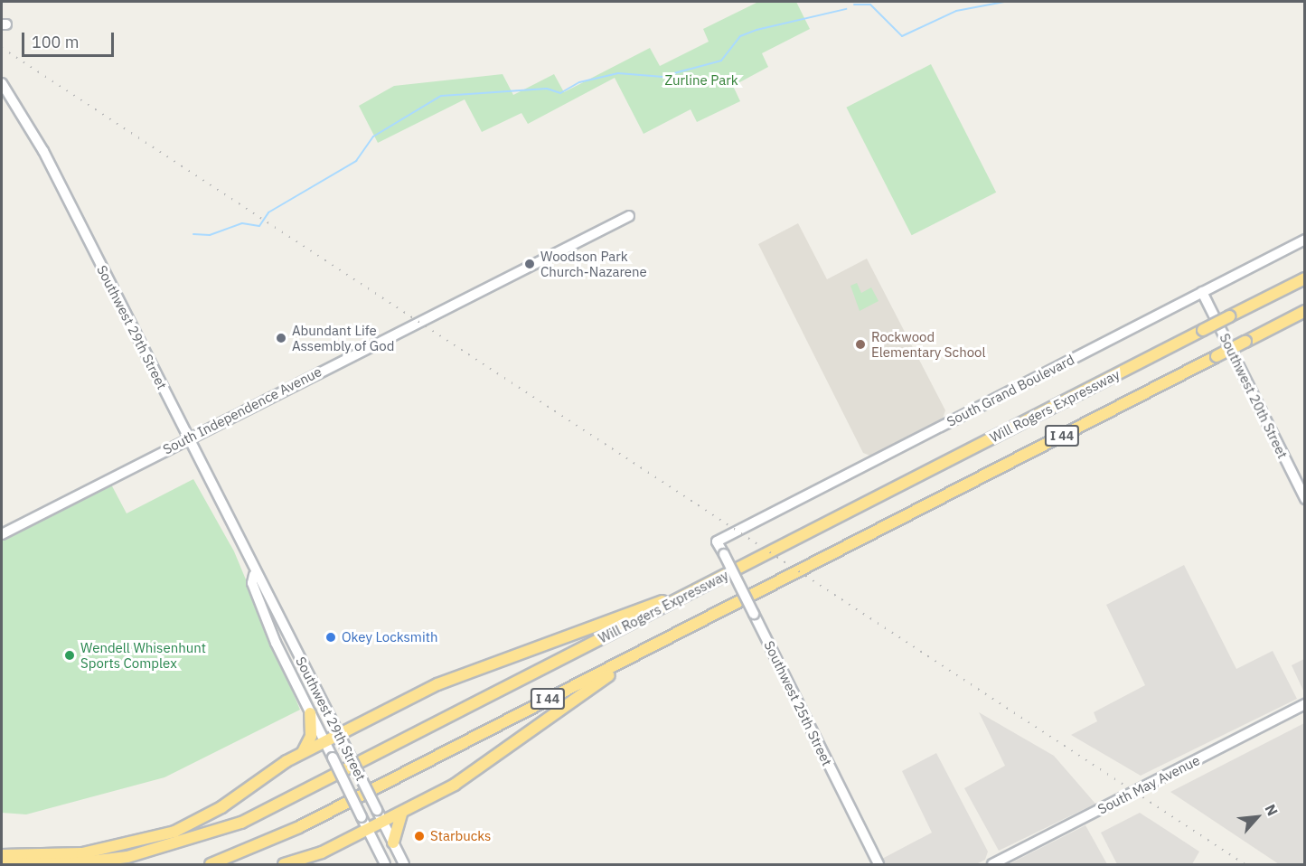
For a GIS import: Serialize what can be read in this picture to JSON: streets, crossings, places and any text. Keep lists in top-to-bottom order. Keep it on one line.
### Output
{"streets":{"highway":["Will Rogers Expressway","I 44"],"street":["Southwest 29th Street","South Grand Boulevard","Southwest 20th Street","South Independence Avenue","Southwest 25th Street","South May Avenue"]},"crossings":[["Southwest 29th Street","South Independence Avenue"],["South Grand Boulevard","Southwest 20th Street"],["South Grand Boulevard","Southwest 25th Street"]],"parks":["Zurline Park"],"places":["Woodson Park Church-Nazarene","Abundant Life Assembly of God","Rockwood Elementary School","Okey Locksmith","Wendell Whisenhunt Sports Complex","Starbucks"],"scale_bar":"100 m","north":"top right"}
